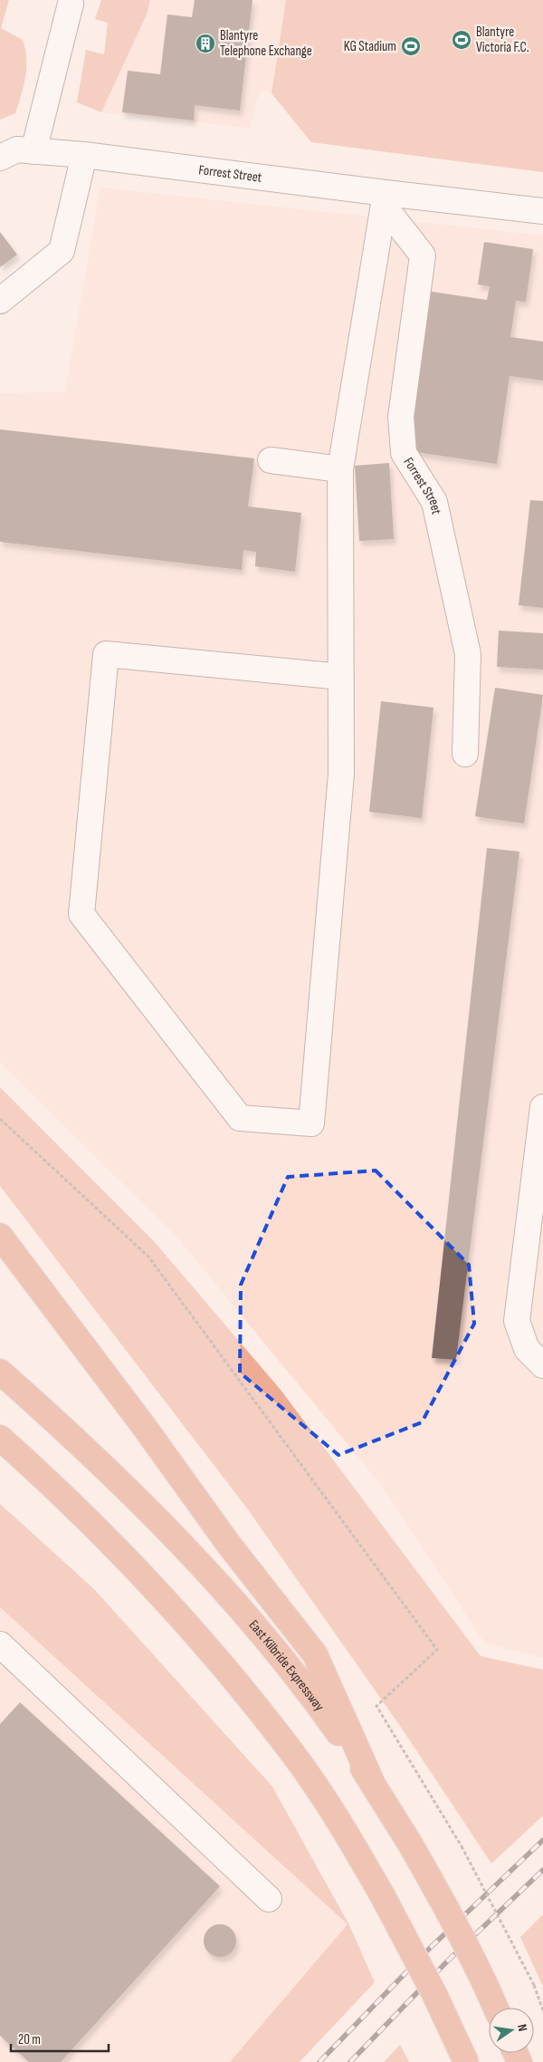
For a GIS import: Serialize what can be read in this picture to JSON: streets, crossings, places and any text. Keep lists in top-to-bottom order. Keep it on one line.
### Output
{"streets":{"highway":["East Kilbride Expressway"],"street":["Forrest Street"]},"places":{"sports":["Blantyre Victoria F.C.","KG Stadium"],"building":["Blantyre Telephone Exchange"]},"scale_bar":"20 m","north":"right"}
